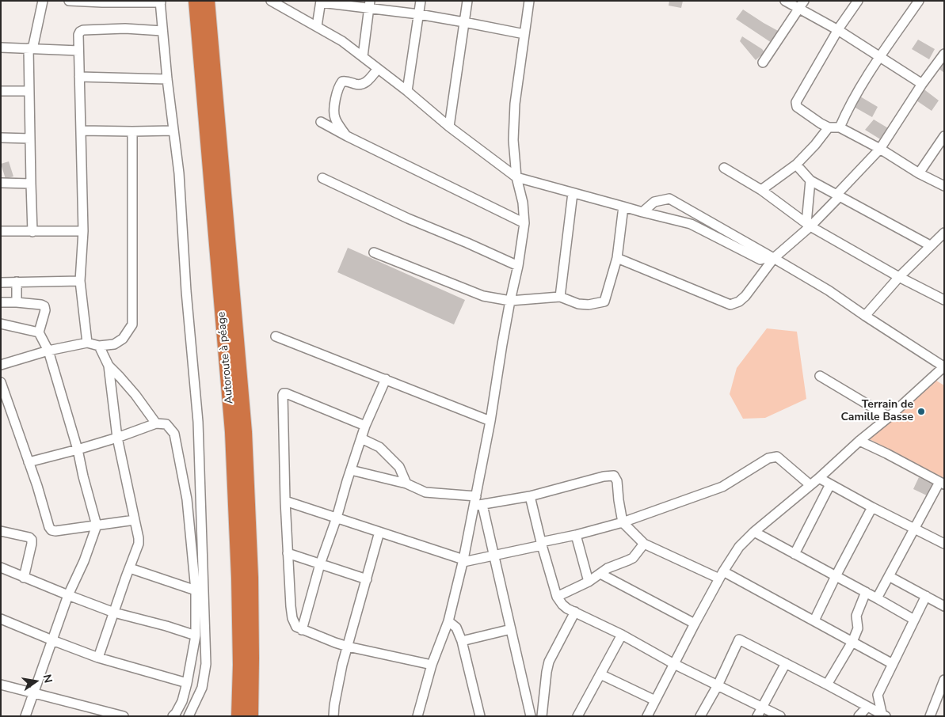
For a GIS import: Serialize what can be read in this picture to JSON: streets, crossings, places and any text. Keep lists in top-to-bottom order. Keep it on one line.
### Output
{"streets":{"highway":["Autoroute à péage"]},"places":["Terrain de Camille Basse"],"north":"right"}
